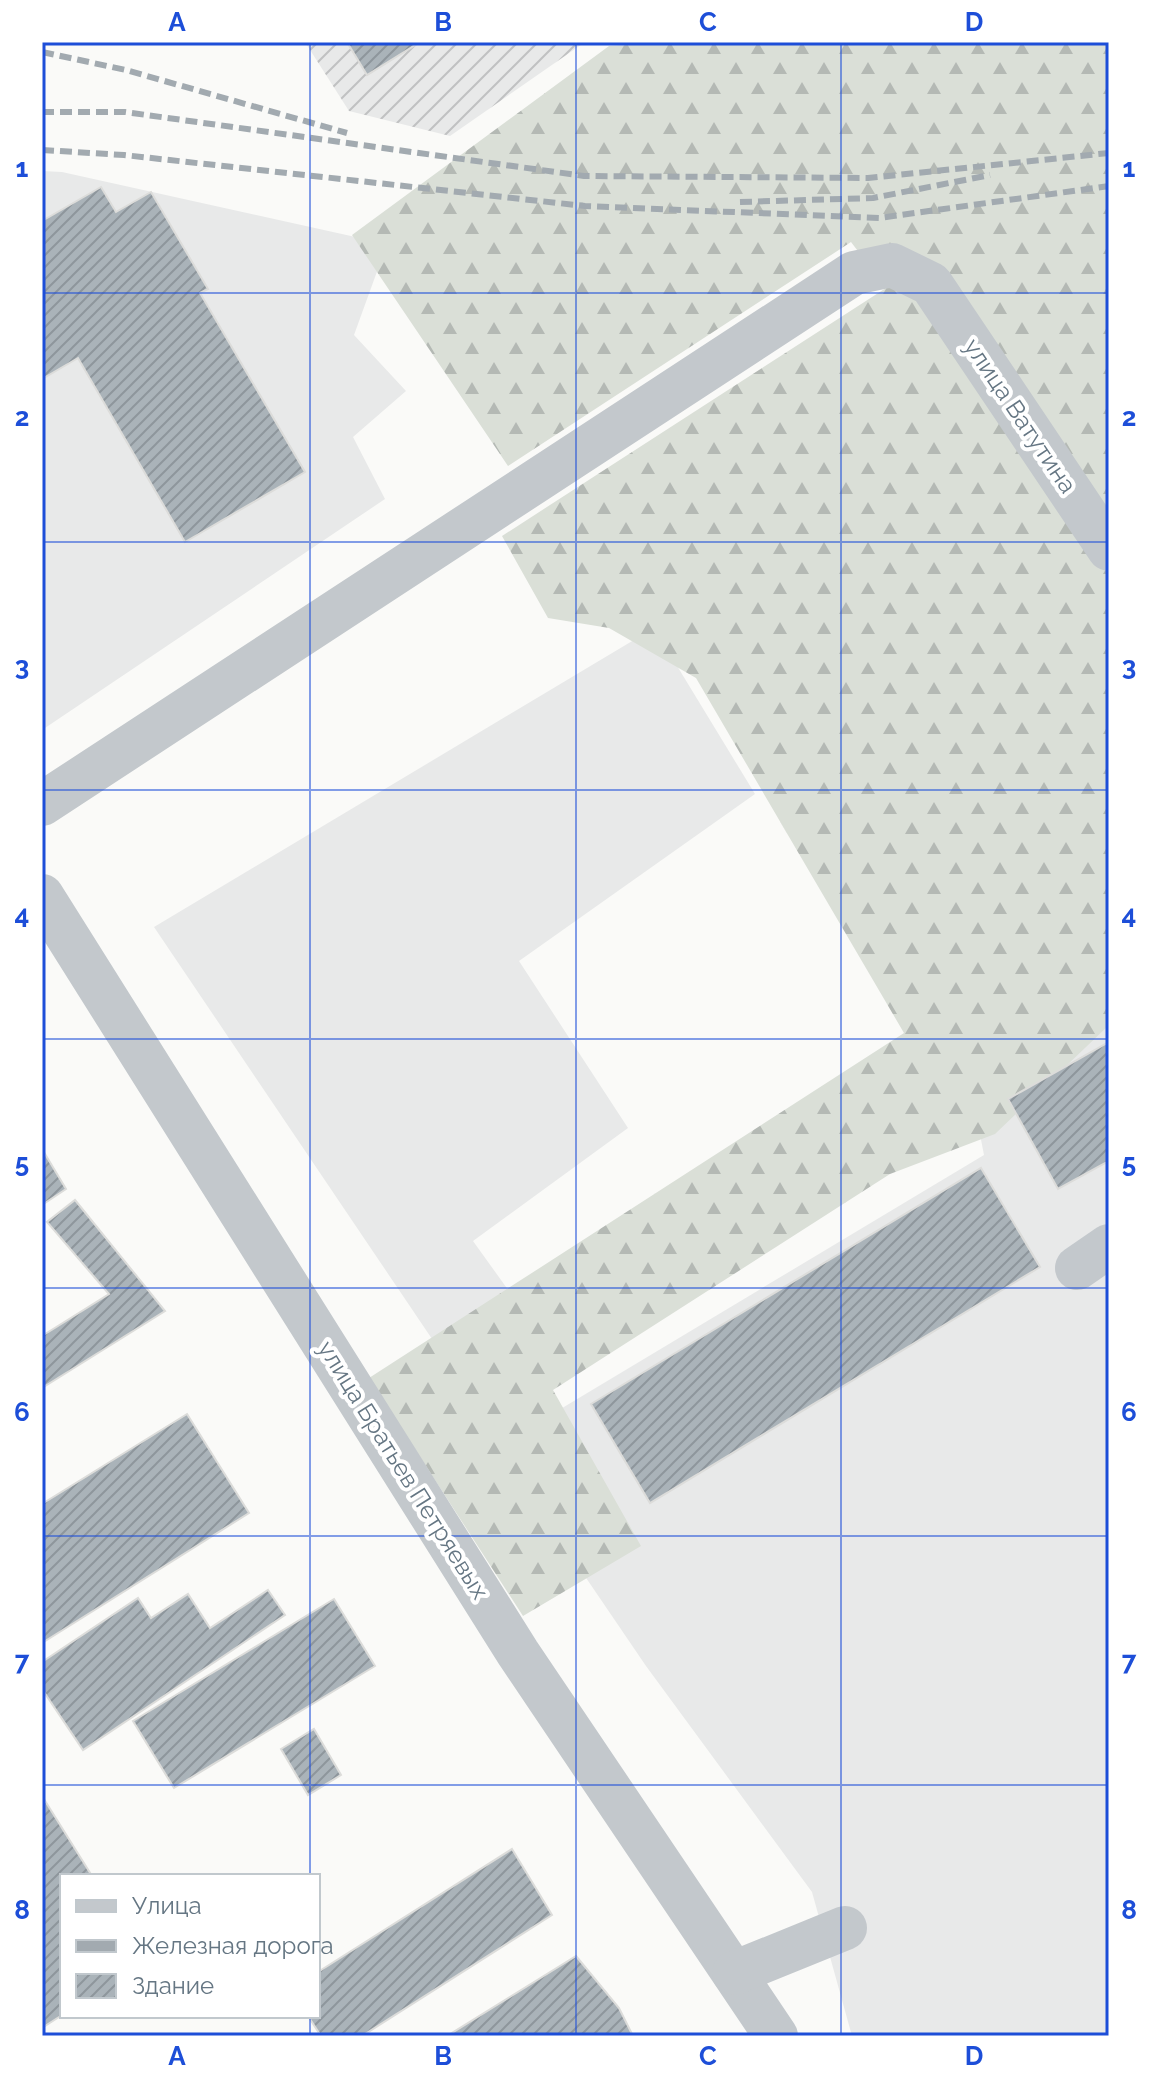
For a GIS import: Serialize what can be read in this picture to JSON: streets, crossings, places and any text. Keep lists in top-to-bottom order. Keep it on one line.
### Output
{"streets":{"street":["улица Ватутина","улица Братьев Петряевых"]},"legend":["Улица","Железная дорога","Здание"],"grid":{"columns":["A","B","C","D"],"rows":["1","2","3","4","5","6","7","8"]}}
